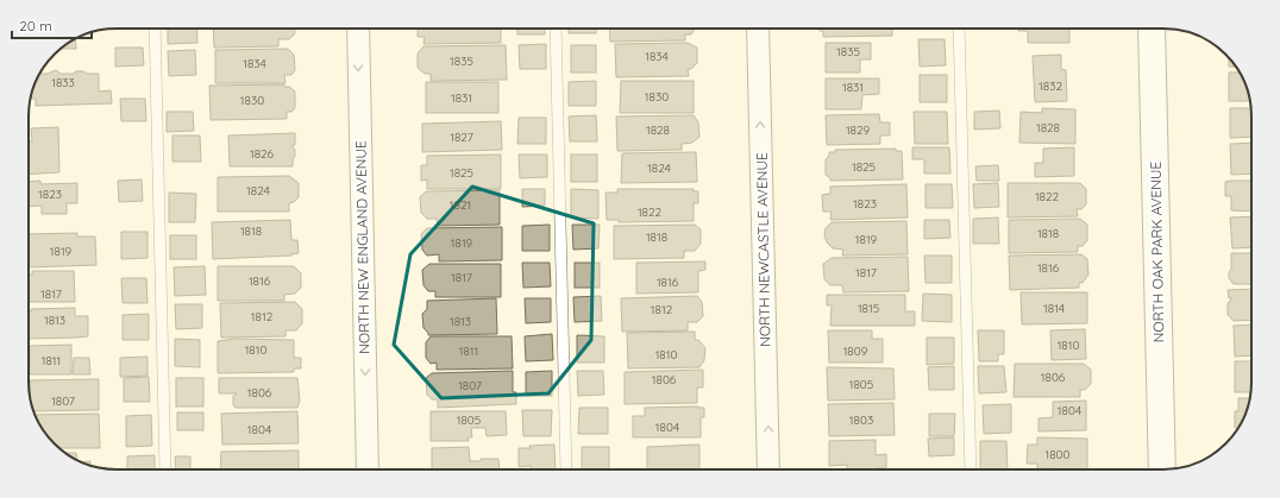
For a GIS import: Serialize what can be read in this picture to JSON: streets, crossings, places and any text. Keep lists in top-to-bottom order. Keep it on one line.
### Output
{"streets":{"street":["NORTH NEW ENGLAND AVENUE","NORTH NEWCASTLE AVENUE","NORTH OAK PARK AVENUE"]},"one_way":["NORTH NEW ENGLAND AVENUE","NORTH NEWCASTLE AVENUE"],"house_numbers":["1835","1834","1835","1834","1833","1832","1831","1830","1831","1830","1828","1828","1829","1827","1826","1825","1824","1825","1824","1823","1822","1823","1821","1822","1818","1818","1818","1819","1819","1819","1816","1817","1817","1816","1816","1817","1815","1814","1812","1812","1813","1813","1810","1810","1811","1809","1810","1811","1806","1806","1805","1807","1806","1807","1804","1805","1803","1804","1804","1800"],"scale_bar":"20 m"}
